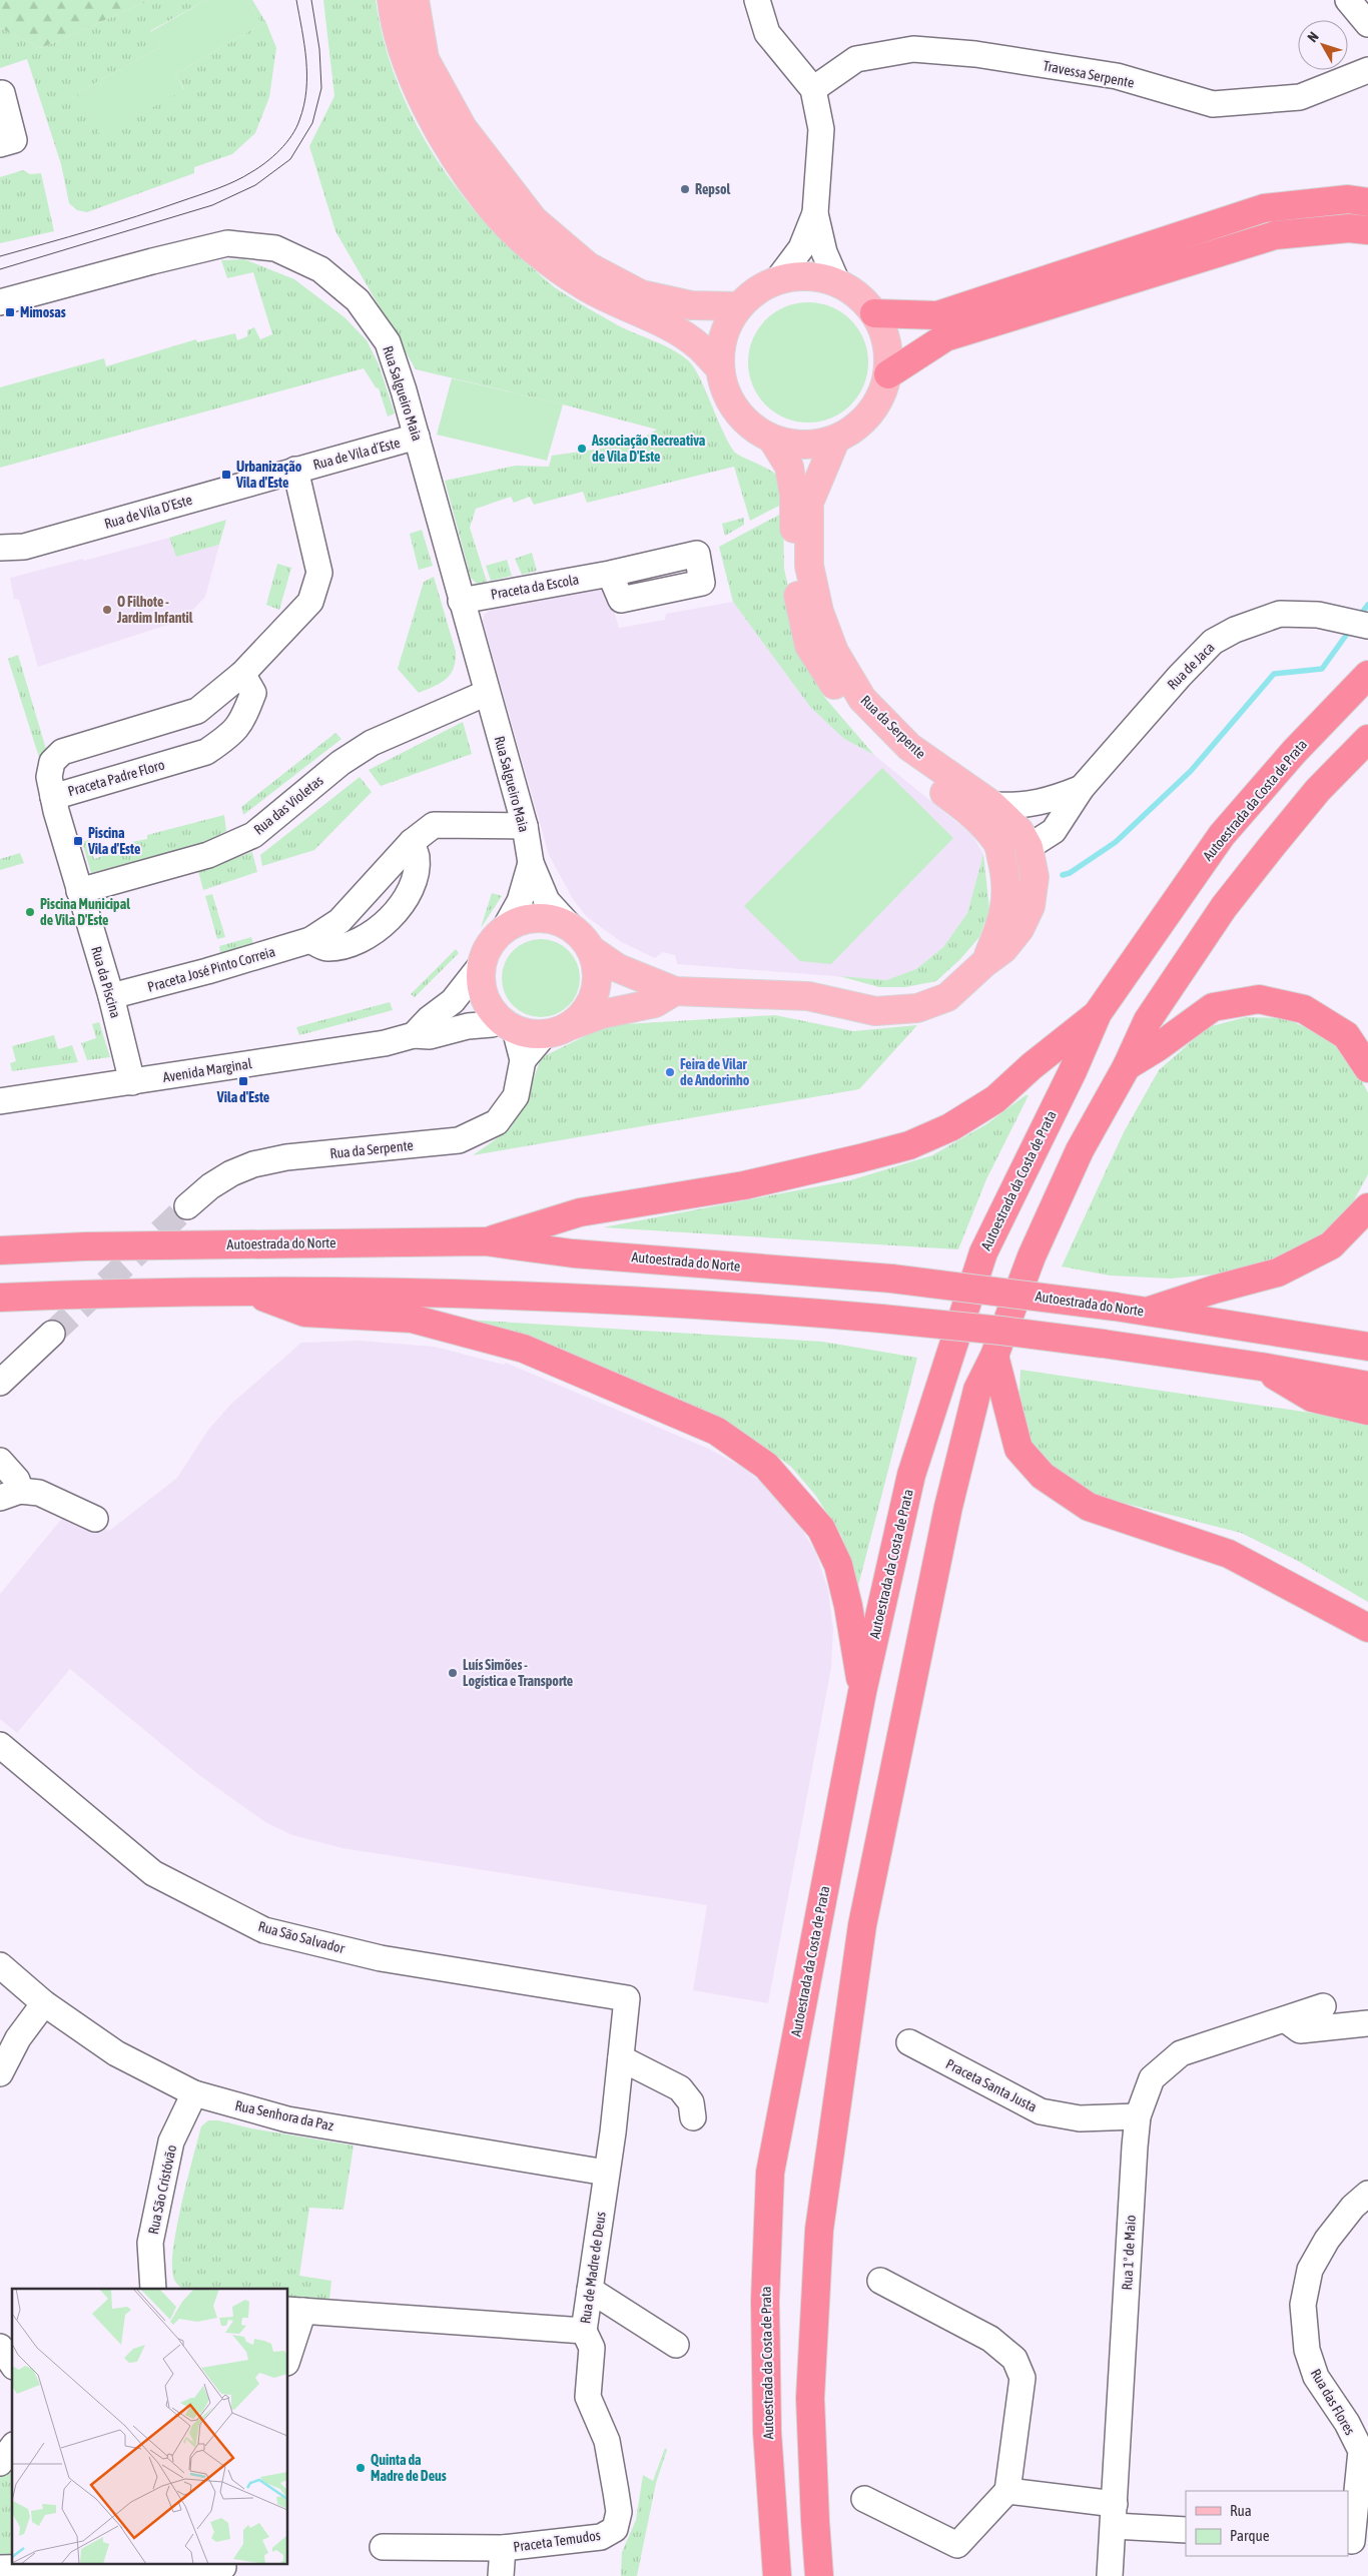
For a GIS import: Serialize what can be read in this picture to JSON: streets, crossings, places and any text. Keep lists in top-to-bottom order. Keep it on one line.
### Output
{"streets":{"highway":["Autoestrada da Costa de Prata","Autoestrada do Norte"],"main road":["Rua de Jaca","Rua da Serpente"],"street":["Travessa Serpente","Rua Salgueiro Maia","Rua de Vila d´Este","Rua de Vila D´Este","Praceta da Escola","Praceta Padre Floro","Rua das Violetas","Praceta José Pinto Correia","Rua da Piscina","Avenida Marginal","Rua São Salvador","Praceta Santa Justa","Rua Senhora da Paz","Rua São Cristóvão","Rua 1º de Maio","Rua de Madre de Deus","Rua das Flores","Praceta Temudos"]},"crossings":[["Rua Salgueiro Maia","Rua de Vila d´Este"],["Rua Salgueiro Maia","Praceta da Escola"],["Rua Salgueiro Maia","Rua da Serpente"],["Rua Salgueiro Maia","Rua das Violetas"],["Rua Salgueiro Maia","Praceta José Pinto Correia"],["Rua Salgueiro Maia","Avenida Marginal"],["Rua de Vila d´Este","Rua de Vila D´Este"],["Rua de Vila d´Este","Praceta Padre Floro"],["Rua de Vila D´Este","Praceta Padre Floro"],["Rua de Jaca","Rua da Serpente"],["Rua da Serpente","Avenida Marginal"],["Praceta Padre Floro","Rua da Piscina"],["Rua das Violetas","Rua da Piscina"],["Praceta José Pinto Correia","Rua da Piscina"],["Rua da Piscina","Avenida Marginal"],["Rua São Salvador","Rua de Madre de Deus"],["Praceta Santa Justa","Rua 1º de Maio"],["Rua Senhora da Paz","Rua São Cristóvão"],["Rua Senhora da Paz","Rua de Madre de Deus"],["Rua de Madre de Deus","Praceta Temudos"]],"places":{"other":["Repsol","Associação Recreativa de Vila D'Este","O Filhote - Jardim Infantil","Piscina Municipal de Vila D'Este","Feira de Vilar de Andorinho","Luís Simões - Logística e Transporte","Quinta da Madre de Deus"],"transit":["Mimosas","Urbanização Vila d'Este","Piscina Vila d'Este","Vila d'Este"]},"legend":["Rua","Parque"],"north":"top left"}
